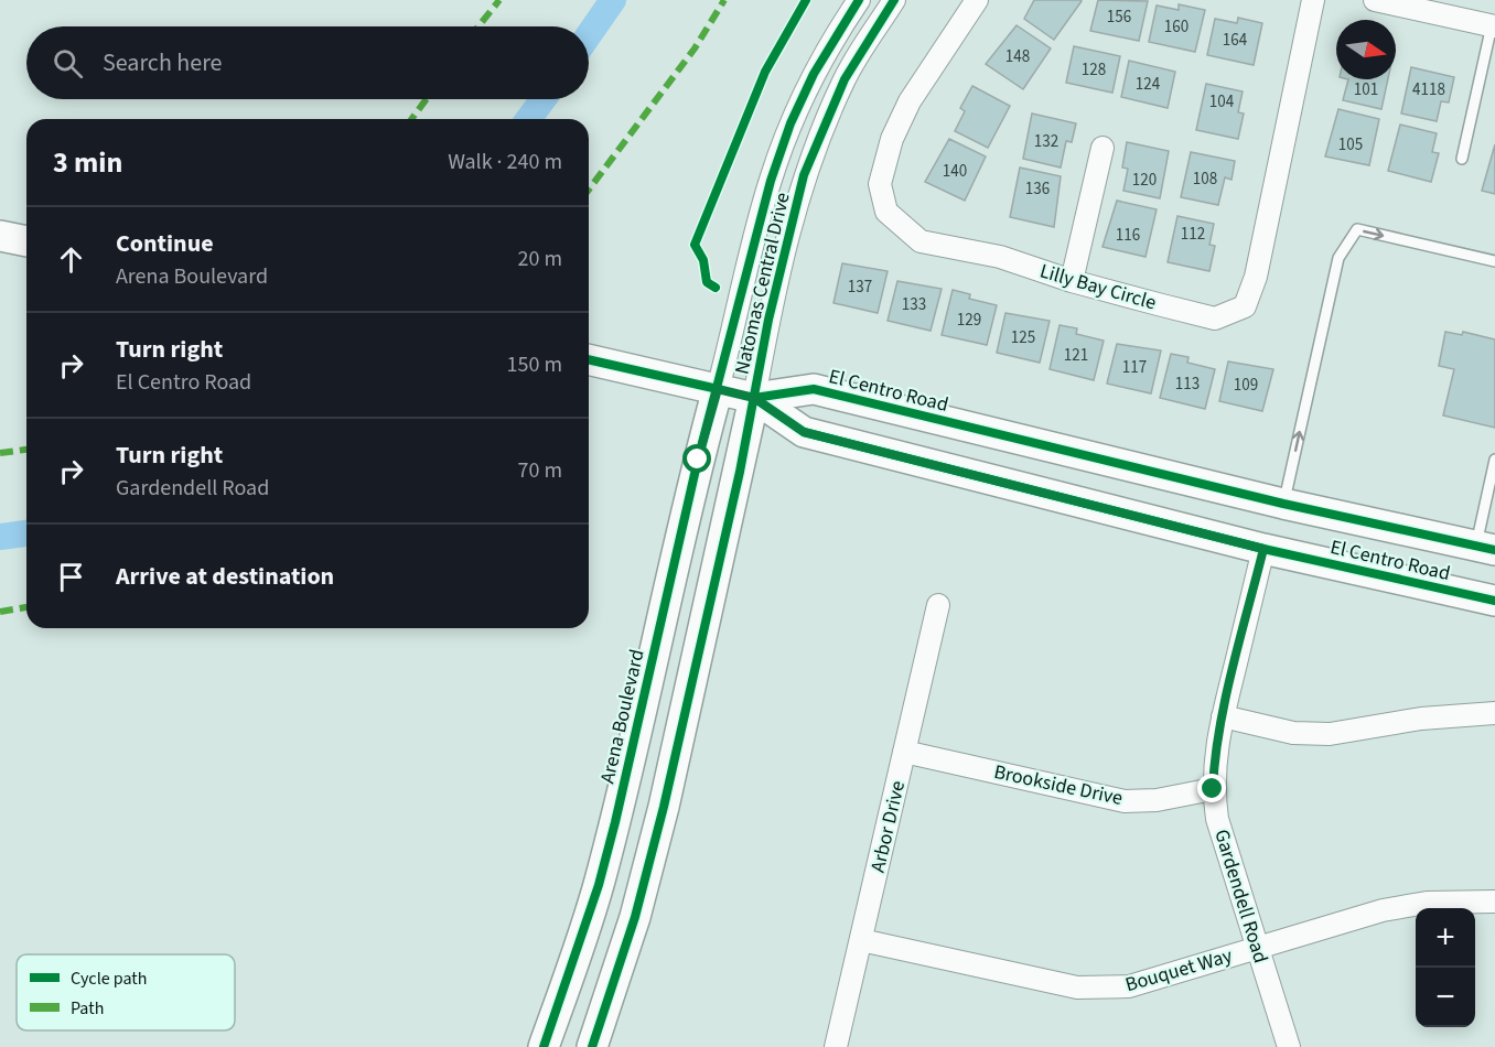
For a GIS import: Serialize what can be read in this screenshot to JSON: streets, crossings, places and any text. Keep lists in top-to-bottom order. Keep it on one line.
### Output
{"streets":{"main road":["El Centro Road","Arena Boulevard"],"street":["Natomas Central Drive","Lilly Bay Circle","Brookside Drive","Arbor Drive","Gardendell Road","Bouquet Way"]},"crossings":[["Natomas Central Drive","El Centro Road"],["Natomas Central Drive","Arena Boulevard"],["El Centro Road","Arena Boulevard"],["El Centro Road","Gardendell Road"],["Brookside Drive","Arbor Drive"],["Brookside Drive","Gardendell Road"],["Arbor Drive","Bouquet Way"],["Gardendell Road","Bouquet Way"]],"house_numbers":["156","160","164","148","128","124","101","4118","104","132","105","140","108","120","136","112","116","137","133","129","125","121","117","113","109"],"legend":["Cycle path","Path"],"north":"right","page":{"search":"Search here","heading":["3 min","Walk · 240 m"],"list":[["Continue","Arena Boulevard","20 m"],["Turn right","El Centro Road","150 m"],["Turn right","Gardendell Road","70 m"],"Arrive at destination"],"map_buttons":["+","−"]}}
